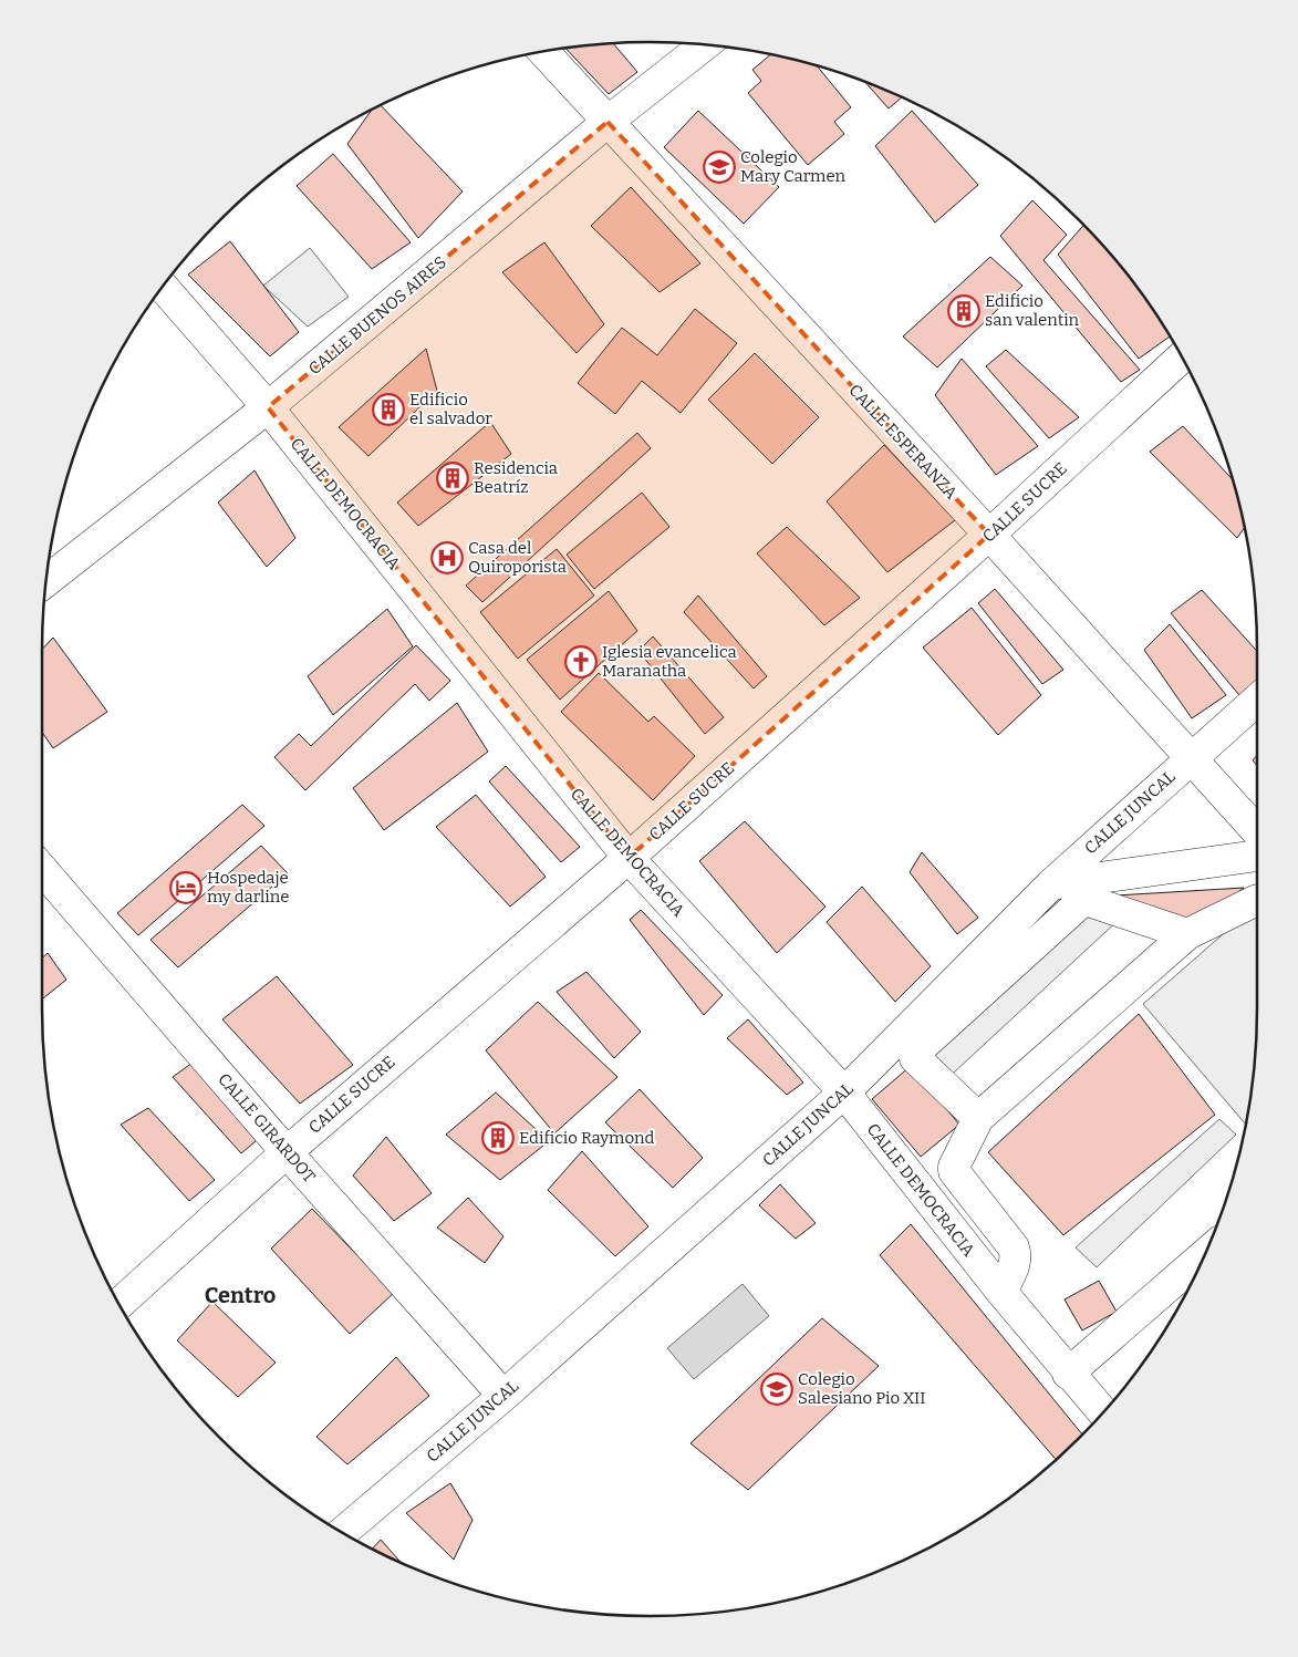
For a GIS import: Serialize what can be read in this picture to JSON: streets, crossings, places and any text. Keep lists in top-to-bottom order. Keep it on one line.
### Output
{"streets":{"street":["CALLE BUENOS AIRES","CALLE ESPERANZA","CALLE SUCRE","CALLE DEMOCRACIA","CALLE JUNCAL","CALLE GIRARDOT"]},"crossings":[["CALLE BUENOS AIRES","CALLE ESPERANZA"],["CALLE BUENOS AIRES","CALLE DEMOCRACIA"],["CALLE ESPERANZA","CALLE SUCRE"],["CALLE ESPERANZA","CALLE JUNCAL"],["CALLE SUCRE","CALLE DEMOCRACIA"],["CALLE SUCRE","CALLE GIRARDOT"],["CALLE DEMOCRACIA","CALLE JUNCAL"],["CALLE JUNCAL","CALLE GIRARDOT"]],"districts":["Centro"],"places":{"school or university":["Colegio Mary Carmen","Colegio Salesiano Pio XII"],"building":["Edificio san valentin","Edificio el salvador","Residencia Beatríz","Edificio Raymond"],"hospital":["Casa del Quiroporista"],"church":["Iglesia evancelica Maranatha"],"hotel":["Hospedaje my darline"]}}
